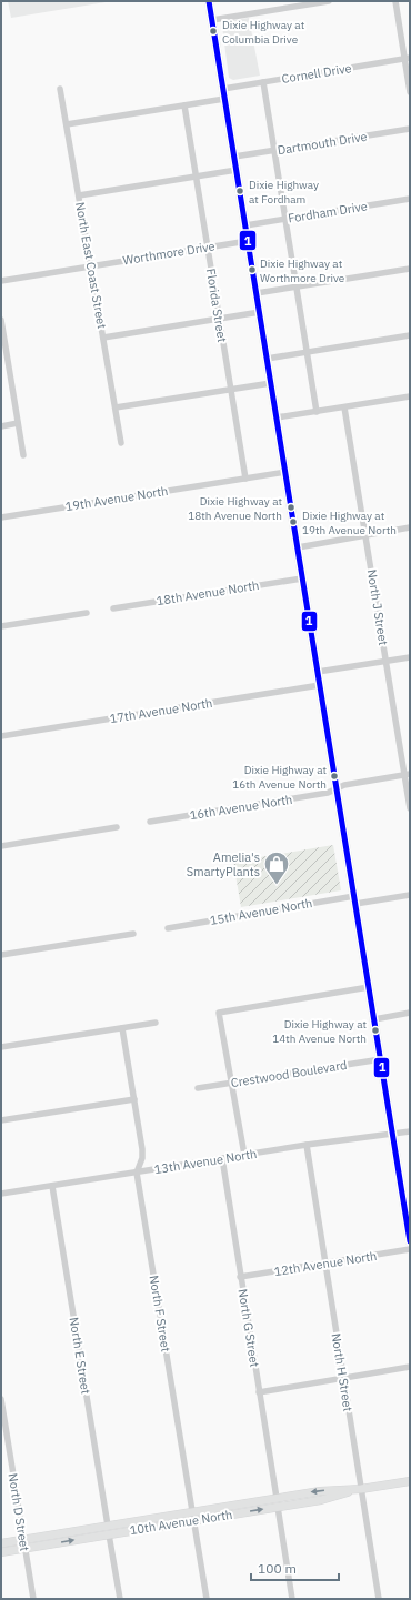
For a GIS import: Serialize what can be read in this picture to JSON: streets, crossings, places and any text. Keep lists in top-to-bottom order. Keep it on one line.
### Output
{"streets":{"main road":["10th Avenue North"],"street":["Cornell Drive","Dartmouth Drive","Fordham Drive","Worthmore Drive","North East Coast Street","Florida Street","19th Avenue North","18th Avenue North","North J Street","17th Avenue North","16th Avenue North","15th Avenue North","Crestwood Boulevard","13th Avenue North","12th Avenue North","North F Street","North G Street","North E Street","North H Street","North D Street"]},"crossings":[["Worthmore Drive","North East Coast Street"],["Worthmore Drive","Florida Street"],["Florida Street","19th Avenue North"],["North J Street","16th Avenue North"],["13th Avenue North","North F Street"],["13th Avenue North","North G Street"],["13th Avenue North","North E Street"],["13th Avenue North","North H Street"],["12th Avenue North","North G Street"],["12th Avenue North","North H Street"],["North F Street","10th Avenue North"],["North G Street","10th Avenue North"],["North E Street","10th Avenue North"],["North H Street","10th Avenue North"],["North D Street","10th Avenue North"]],"places":{"other":["Dixie Highway at Columbia Drive","Dixie Highway at Fordham","Dixie Highway at Worthmore Drive","Dixie Highway at 18th Avenue North","Dixie Highway at 19th Avenue North","Dixie Highway at 16th Avenue North","Dixie Highway at 14th Avenue North"],"shop":["Amelia's SmartyPlants"]},"lines":["transit line 1"],"scale_bar":"100 m"}
